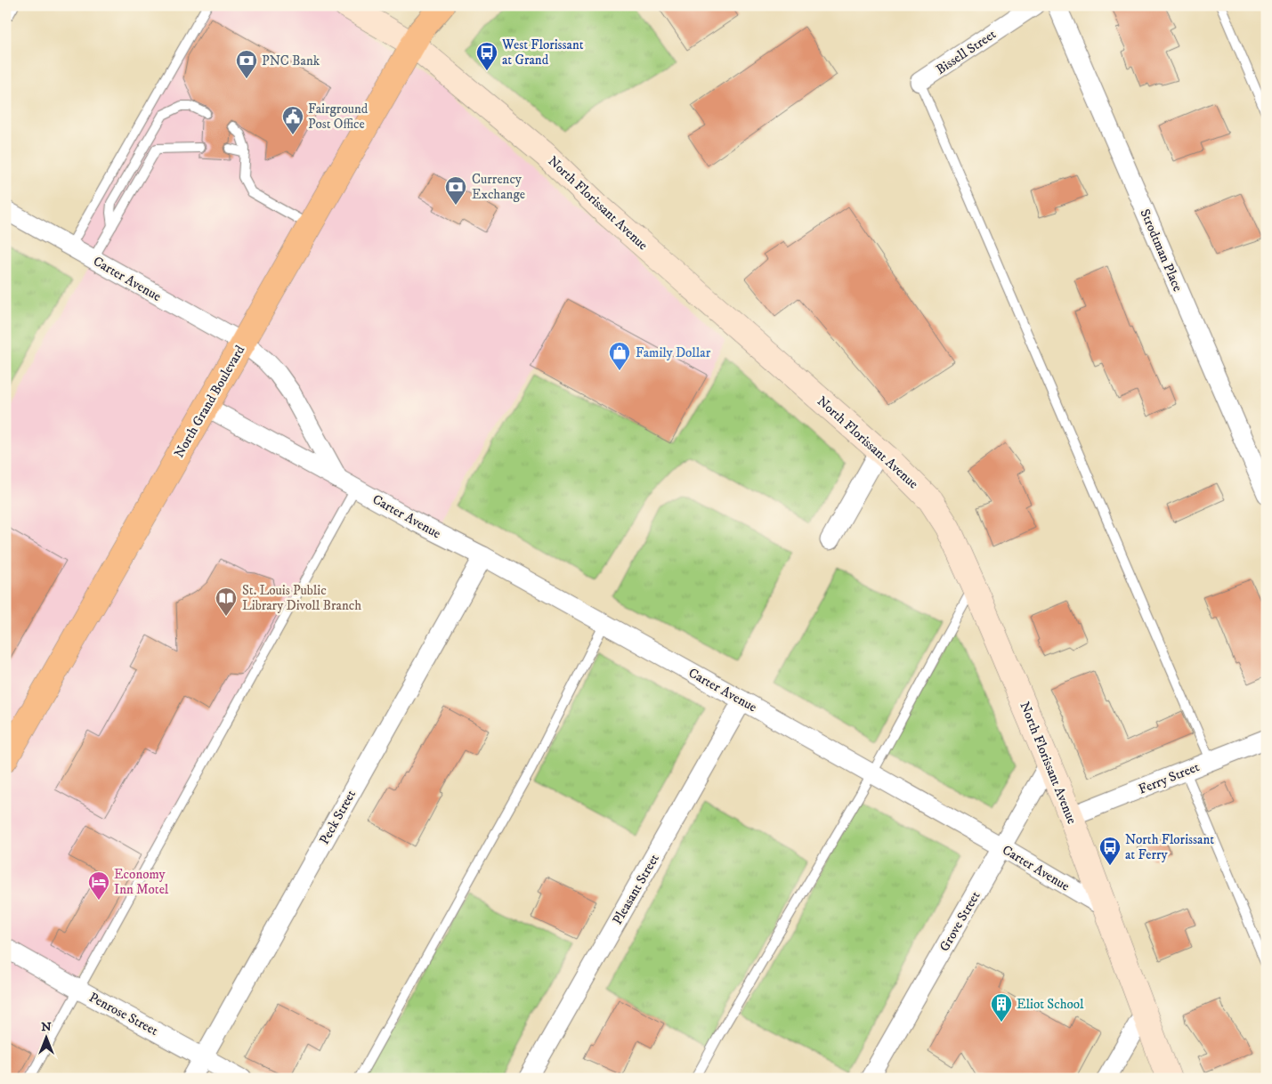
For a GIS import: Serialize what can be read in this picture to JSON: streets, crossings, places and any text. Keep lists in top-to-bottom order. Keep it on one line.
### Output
{"streets":{"main road":["North Florissant Avenue","North Grand Boulevard"],"street":["Bissell Street","Strodtman Place","Carter Avenue","Ferry Street","Peck Street","Pleasant Street","Grove Street","Penrose Street"]},"crossings":[["North Florissant Avenue","Carter Avenue"],["North Florissant Avenue","North Grand Boulevard"],["North Florissant Avenue","Ferry Street"],["North Florissant Avenue","Grove Street"],["Carter Avenue","North Grand Boulevard"],["Carter Avenue","Peck Street"],["Carter Avenue","Pleasant Street"],["Carter Avenue","Grove Street"],["Peck Street","Penrose Street"]],"places":{"bus stop":["West Florissant at Grand","North Florissant at Ferry"],"bank":["PNC Bank","Currency Exchange"],"public building":["Fairground Post Office"],"shop":["Family Dollar"],"library":["St. Louis Public Library Divoll Branch"],"hotel":["Economy Inn Motel"],"building":["Eliot School"]},"north":"top"}
